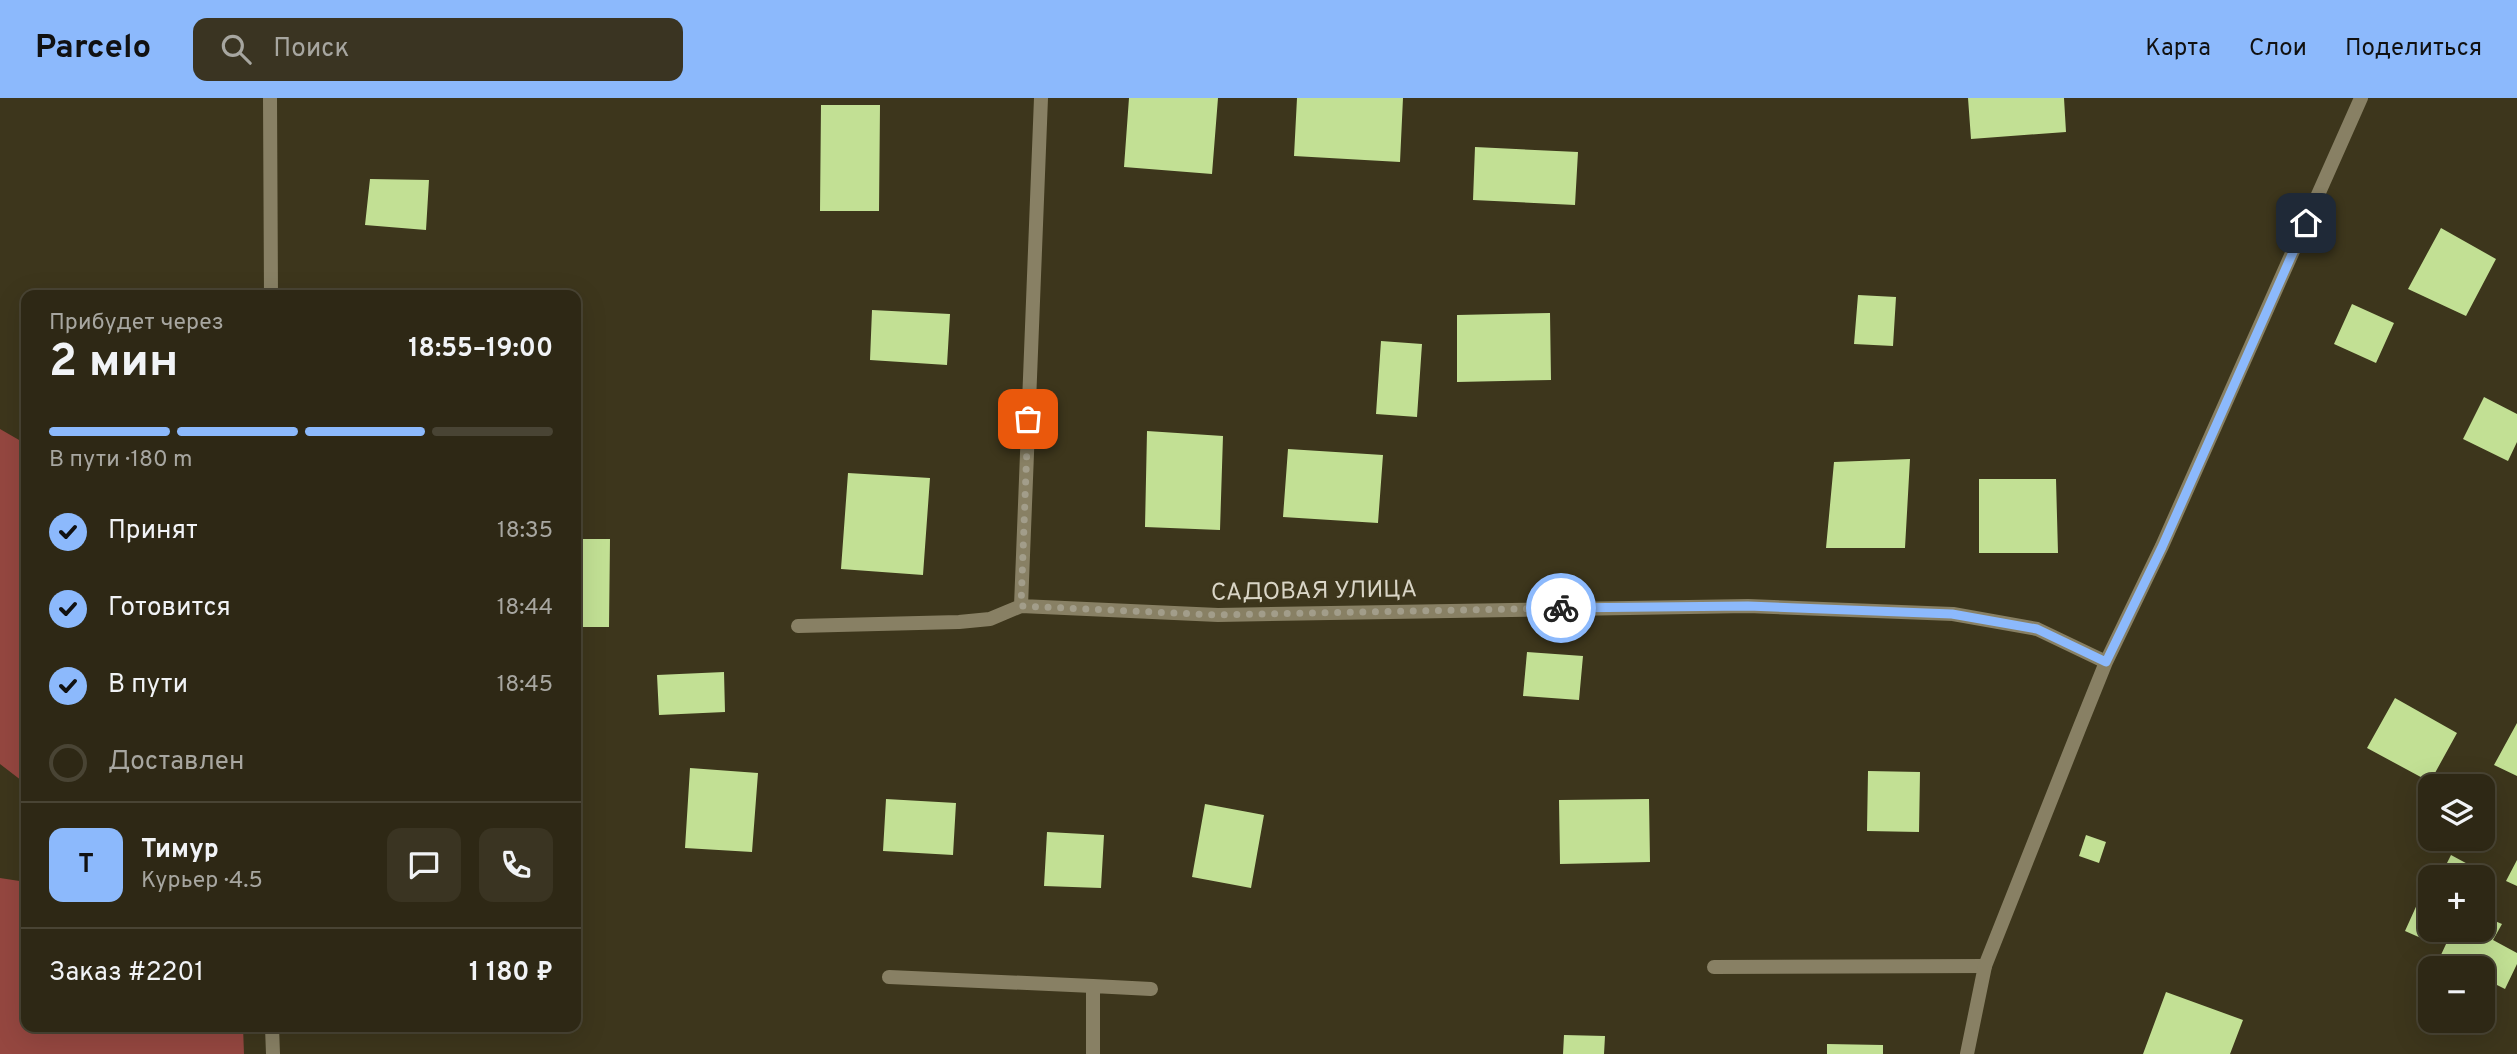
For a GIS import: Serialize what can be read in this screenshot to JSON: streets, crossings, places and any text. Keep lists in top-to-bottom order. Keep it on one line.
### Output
{"streets":{"street":["САДОВАЯ УЛИЦА"]},"page":{"header":"Parcelo","search":"Поиск","nav":["Карта","Слои","Поделиться"],"heading":["2 мин","Прибудет через","18:55–19:00"],"panel":["Тимур","Курьер · 4.5","Заказ #2201","1 180 ₽"],"bar":"В пути · 180 m","list":[["Принят","18:35"],["Готовится","18:44"],["В пути","18:45"],"Доставлен"],"map_buttons":["+","−"],"round":"Т"}}
